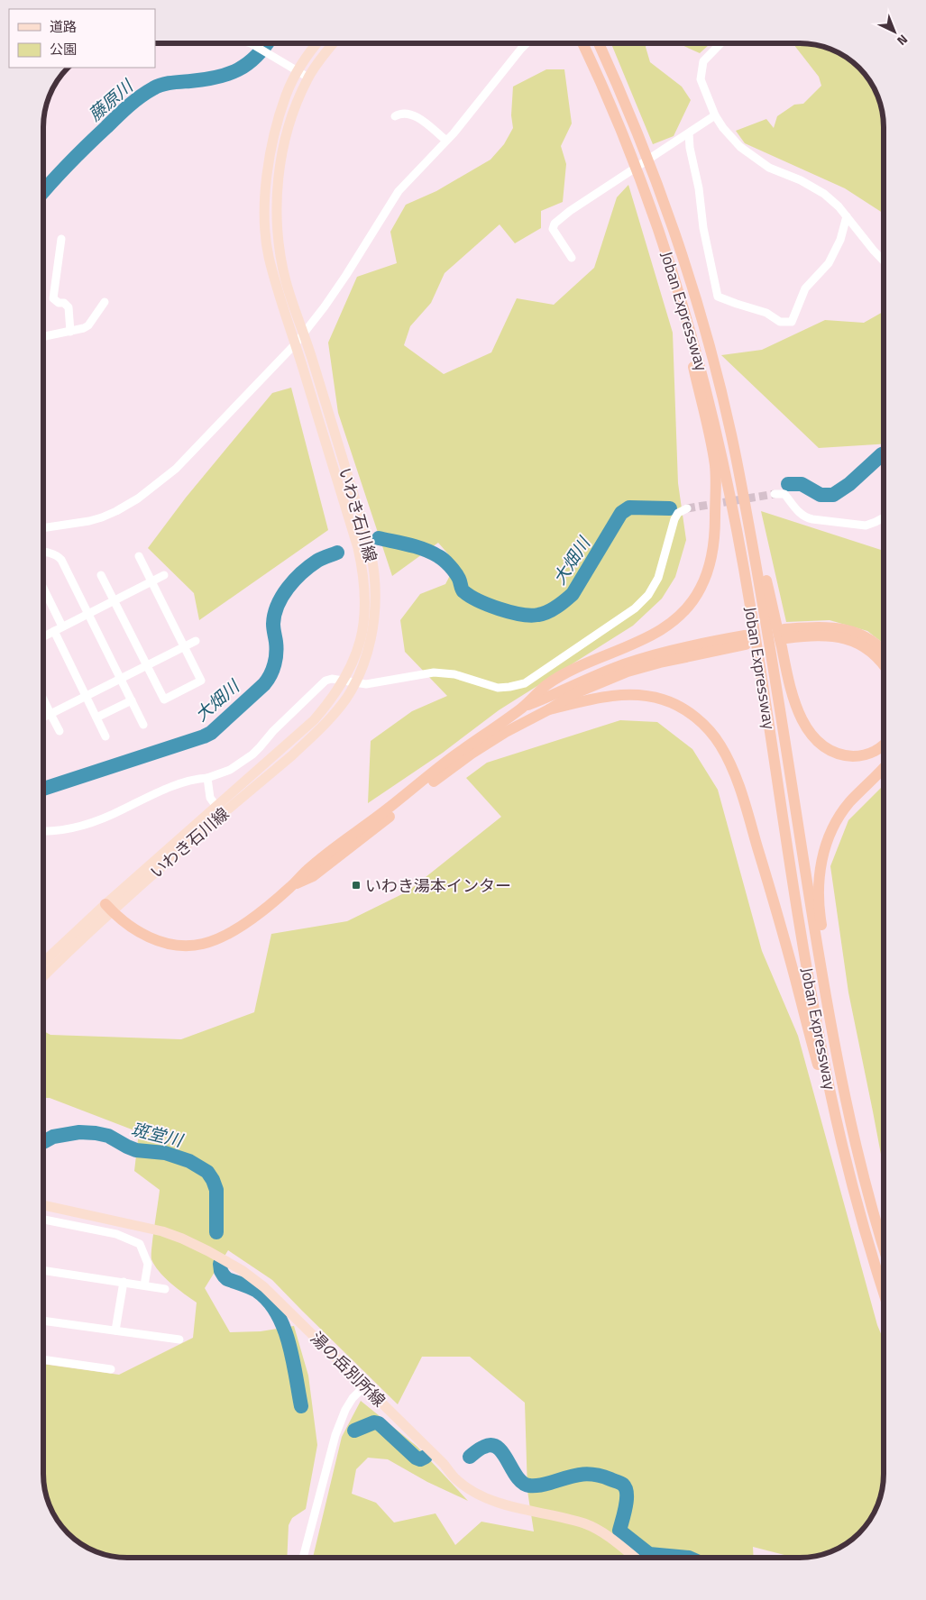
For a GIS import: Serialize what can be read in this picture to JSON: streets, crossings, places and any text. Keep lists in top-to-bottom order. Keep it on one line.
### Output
{"streets":{"highway":["Joban Expressway"],"main road":["いわき石川線","湯の岳別所線"]},"water":["藤原川","大畑川","斑堂川"],"places":{"transit":["いわき湯本インター"]},"legend":["道路","公園"],"north":"bottom right"}
